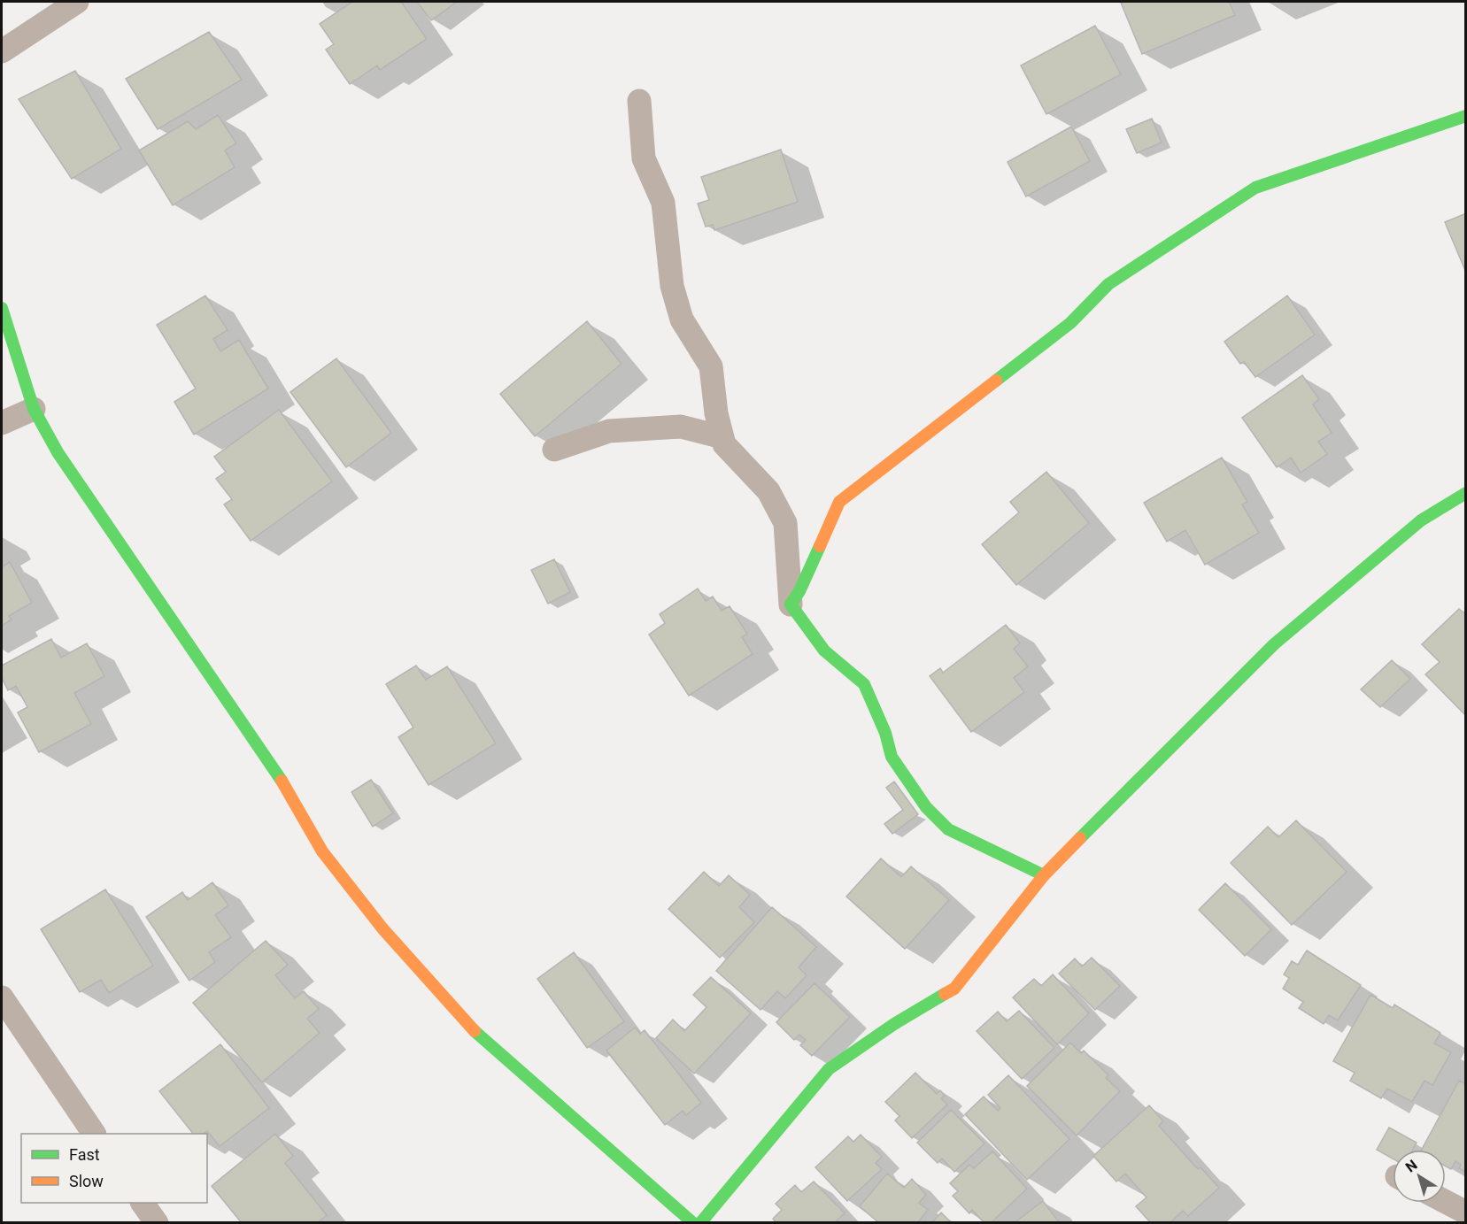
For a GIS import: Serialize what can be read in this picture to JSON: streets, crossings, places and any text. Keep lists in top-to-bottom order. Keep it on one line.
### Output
{"legend":["Fast","Slow"],"north":"top left"}
